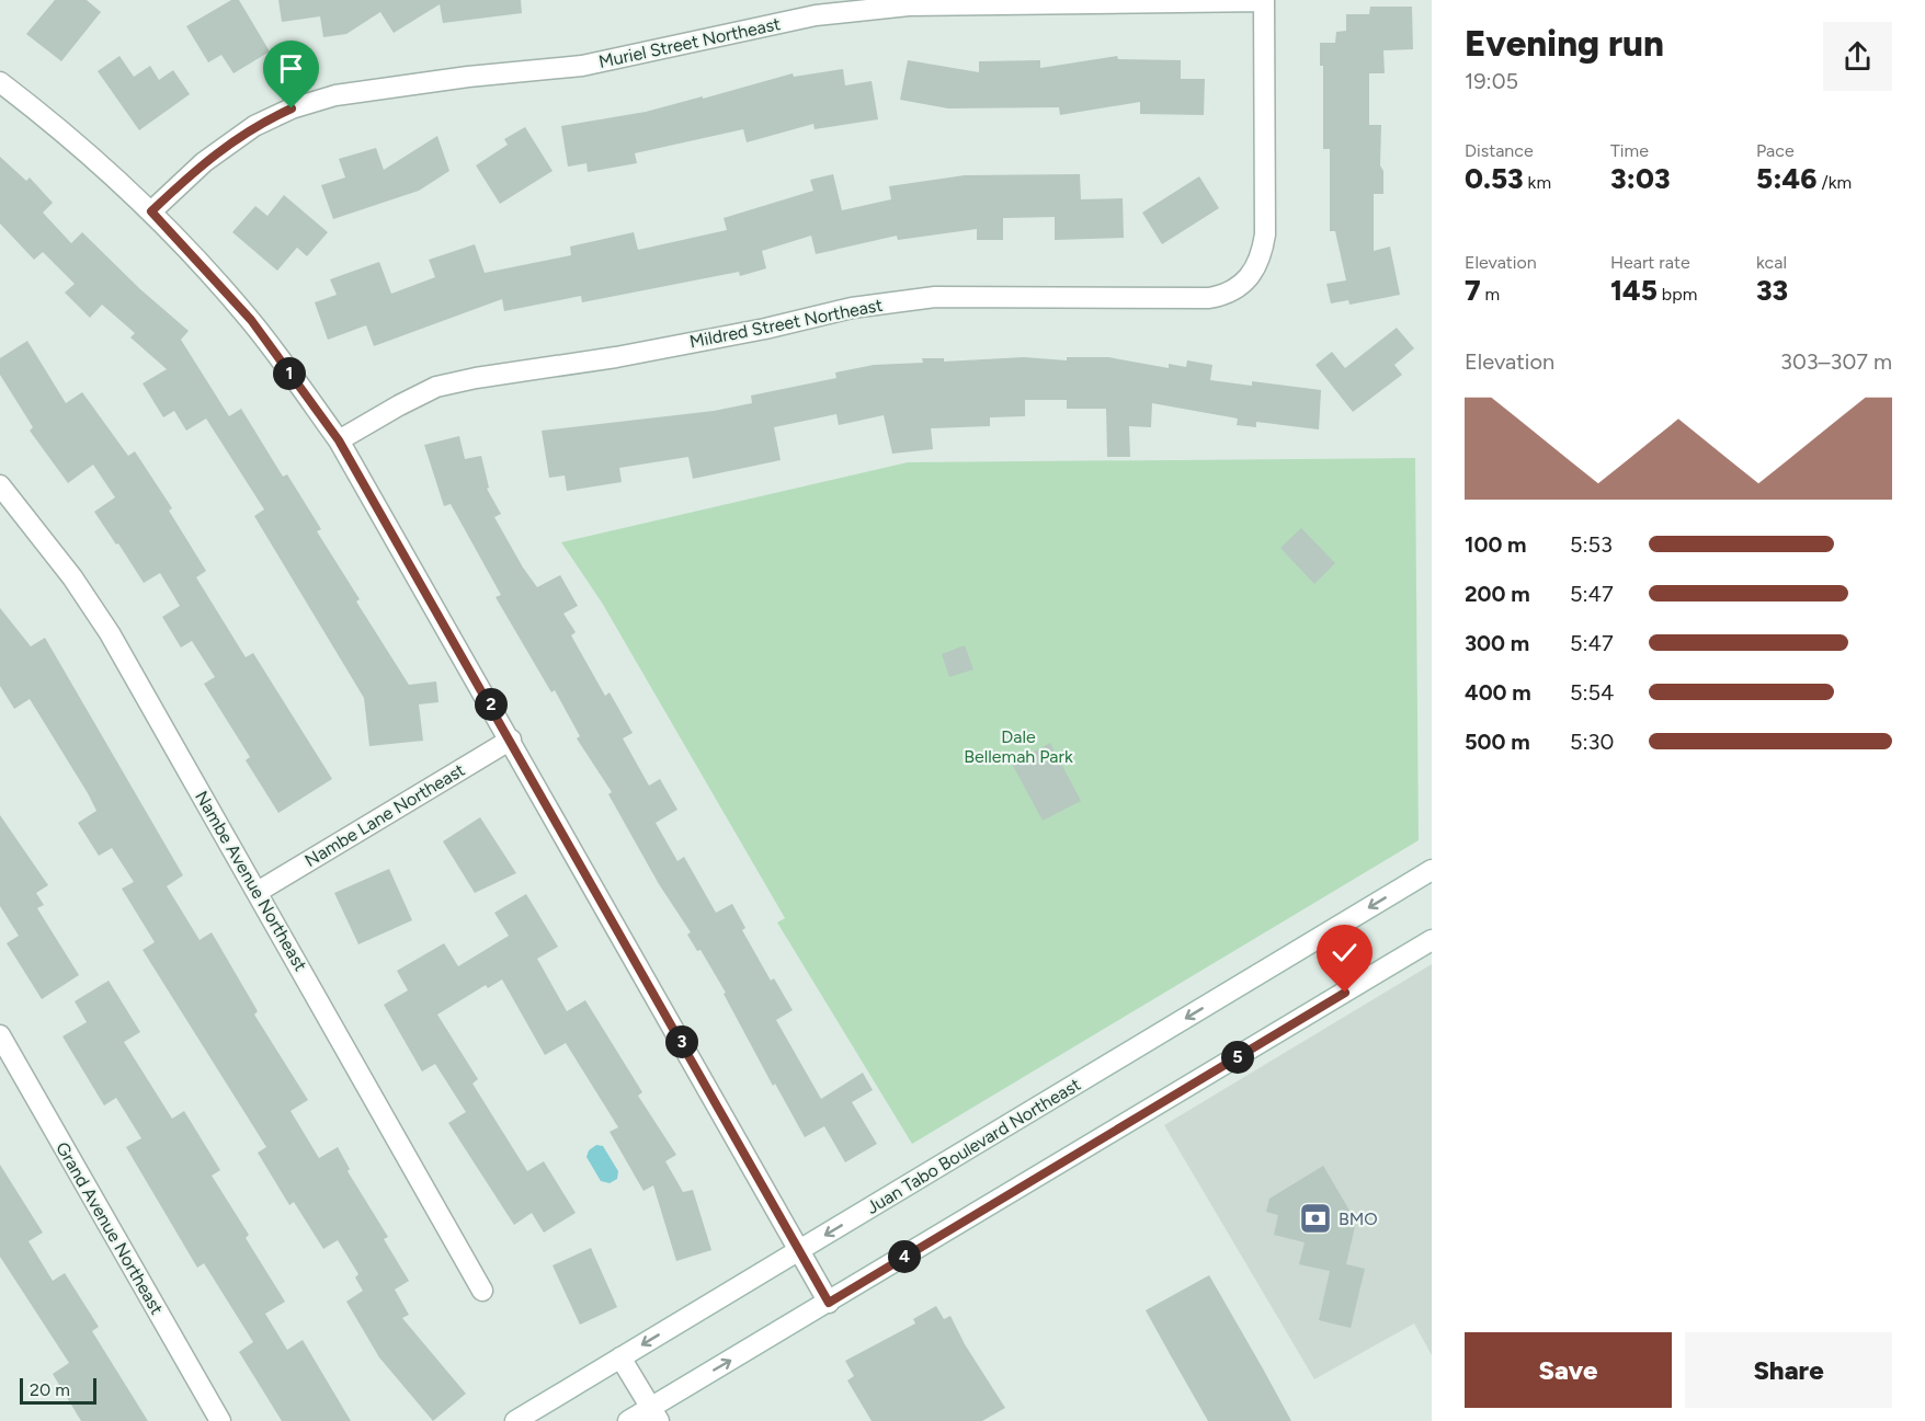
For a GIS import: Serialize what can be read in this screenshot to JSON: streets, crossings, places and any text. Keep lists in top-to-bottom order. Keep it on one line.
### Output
{"streets":{"street":["Muriel Street Northeast","Mildred Street Northeast","Nambe Lane Northeast","Nambe Avenue Northeast","Juan Tabo Boulevard Northeast","Grand Avenue Northeast"]},"crossings":[["Muriel Street Northeast","Mildred Street Northeast"],["Nambe Lane Northeast","Nambe Avenue Northeast"]],"parks":["Dale Bellemah Park"],"places":{"bank":["BMO"]},"scale_bar":"20 m","page":{"heading":["Evening run","19:05"],"stats":[["Distance","0.53 km"],["Time","3:03"],["Pace","5:46 /km"],["Elevation","7 m"],["Heart rate","145 bpm"],["kcal","33"]],"chart":["Elevation","303–307 m"],"pins":["1","2","3","5","4"],"list":[{"name":"100 m","note":"5:53"},{"name":"200 m","note":"5:47"},{"name":"300 m","note":"5:47"},{"name":"400 m","note":"5:54"},{"name":"500 m","note":"5:30"}],"buttons":["Save","Share"],"scale":"20 m"}}
